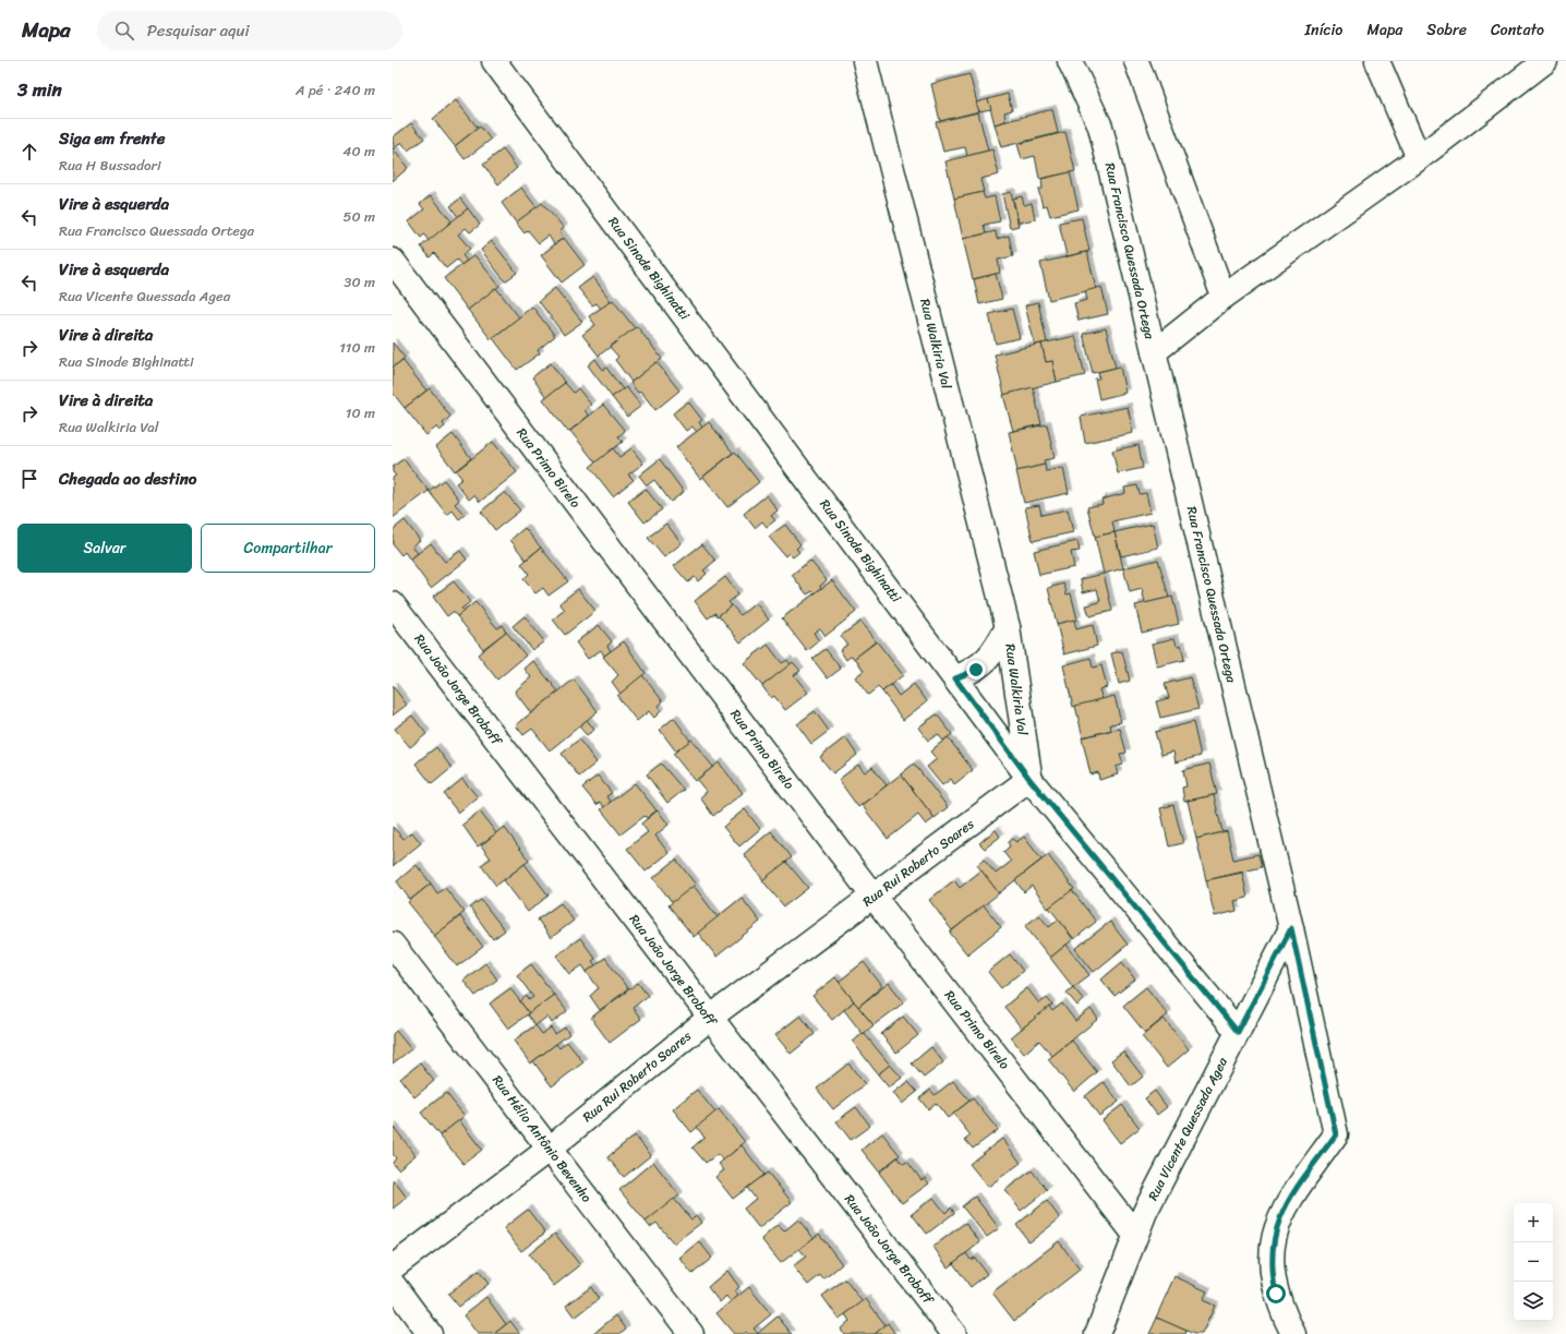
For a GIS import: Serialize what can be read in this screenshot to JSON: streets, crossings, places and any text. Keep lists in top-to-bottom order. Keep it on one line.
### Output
{"streets":{"street":["Rua Francisco Quessada Ortega","Rua Sinode Bighinatti","Rua Walkiria Val","Rua Primo Birelo","Rua João Jorge Broboff","Rua Rui Roberto Soares","Rua Vicente Quessada Agea","Rua Hélio Antônio Bevenho"]},"crossings":[["Rua Francisco Quessada Ortega","Rua Vicente Quessada Agea"],["Rua Sinode Bighinatti","Rua Walkiria Val"],["Rua Sinode Bighinatti","Rua Rui Roberto Soares"],["Rua Sinode Bighinatti","Rua Vicente Quessada Agea"],["Rua Walkiria Val","Rua Rui Roberto Soares"],["Rua Primo Birelo","Rua Rui Roberto Soares"],["Rua Primo Birelo","Rua Vicente Quessada Agea"],["Rua João Jorge Broboff","Rua Rui Roberto Soares"],["Rua Rui Roberto Soares","Rua Hélio Antônio Bevenho"]],"page":{"header":"Mapa","search":"Pesquisar aqui","nav":["Início","Mapa","Sobre","Contato"],"heading":["3 min","A pé · 240 m"],"list":[["Siga em frente","Rua H Bussadori","40 m"],["Vire à esquerda","Rua Francisco Quessada Ortega","50 m"],["Vire à esquerda","Rua Vicente Quessada Agea","30 m"],["Vire à direita","Rua Sinode Bighinatti","110 m"],["Vire à direita","Rua Walkiria Val","10 m"],"Chegada ao destino"],"buttons":["Salvar","Compartilhar"],"map_buttons":["+","−"]}}
